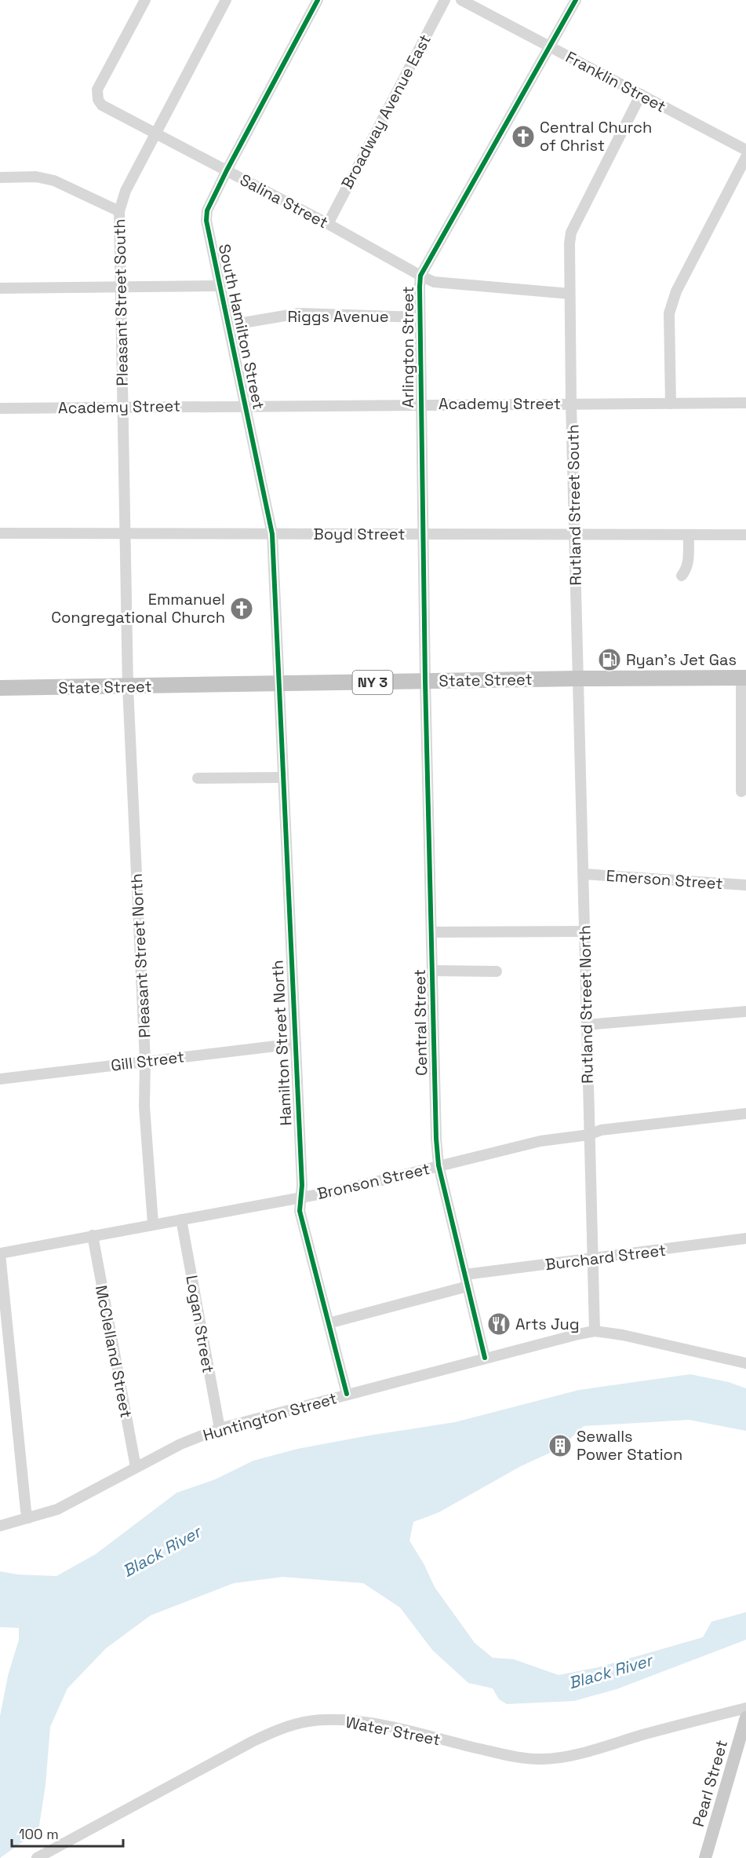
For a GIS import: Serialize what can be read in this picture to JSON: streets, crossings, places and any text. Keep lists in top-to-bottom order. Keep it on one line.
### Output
{"streets":{"highway":["State Street","NY 3"],"main road":["Pearl Street"],"street":["Franklin Street","Broadway Avenue East","Salina Street","Pleasant Street South","Riggs Avenue","South Hamilton Street","Arlington Street","Academy Street","Rutland Street South","Boyd Street","Emerson Street","Pleasant Street North","Rutland Street North","Central Street","Hamilton Street North","Gill Street","Bronson Street","Burchard Street","Logan Street","McClelland Street","Huntington Street","Water Street"]},"crossings":[["Franklin Street","Arlington Street"],["Franklin Street","Rutland Street South"],["Broadway Avenue East","Salina Street"],["Salina Street","Pleasant Street South"],["Salina Street","South Hamilton Street"],["Salina Street","Arlington Street"],["Salina Street","Rutland Street South"],["Pleasant Street South","Academy Street"],["Pleasant Street South","Boyd Street"],["Pleasant Street South","State Street"],["Pleasant Street South","Pleasant Street North"],["Riggs Avenue","South Hamilton Street"],["Riggs Avenue","Arlington Street"],["South Hamilton Street","Academy Street"],["South Hamilton Street","Boyd Street"],["South Hamilton Street","State Street"],["South Hamilton Street","Hamilton Street North"],["Arlington Street","Academy Street"],["Arlington Street","Boyd Street"],["Arlington Street","State Street"],["Arlington Street","Central Street"],["Academy Street","Rutland Street South"],["Rutland Street South","Boyd Street"],["Rutland Street South","State Street"],["Rutland Street South","Rutland Street North"],["State Street","Pleasant Street North"],["State Street","Rutland Street North"],["State Street","Central Street"],["State Street","Hamilton Street North"],["Emerson Street","Rutland Street North"],["Pleasant Street North","Gill Street"],["Pleasant Street North","Bronson Street"],["Rutland Street North","Bronson Street"],["Rutland Street North","Burchard Street"],["Rutland Street North","Huntington Street"],["Central Street","Bronson Street"],["Central Street","Burchard Street"],["Central Street","Huntington Street"],["Hamilton Street North","Gill Street"],["Hamilton Street North","Bronson Street"],["Hamilton Street North","Huntington Street"],["Bronson Street","Logan Street"],["Bronson Street","McClelland Street"],["Logan Street","Huntington Street"],["McClelland Street","Huntington Street"]],"water":["Black River"],"places":{"church":["Central Church of Christ","Emmanuel Congregational Church"],"fuel station":["Ryan's Jet Gas"],"restaurant":["Arts Jug"],"building":["Sewalls Power Station"]},"scale_bar":"100 m"}
